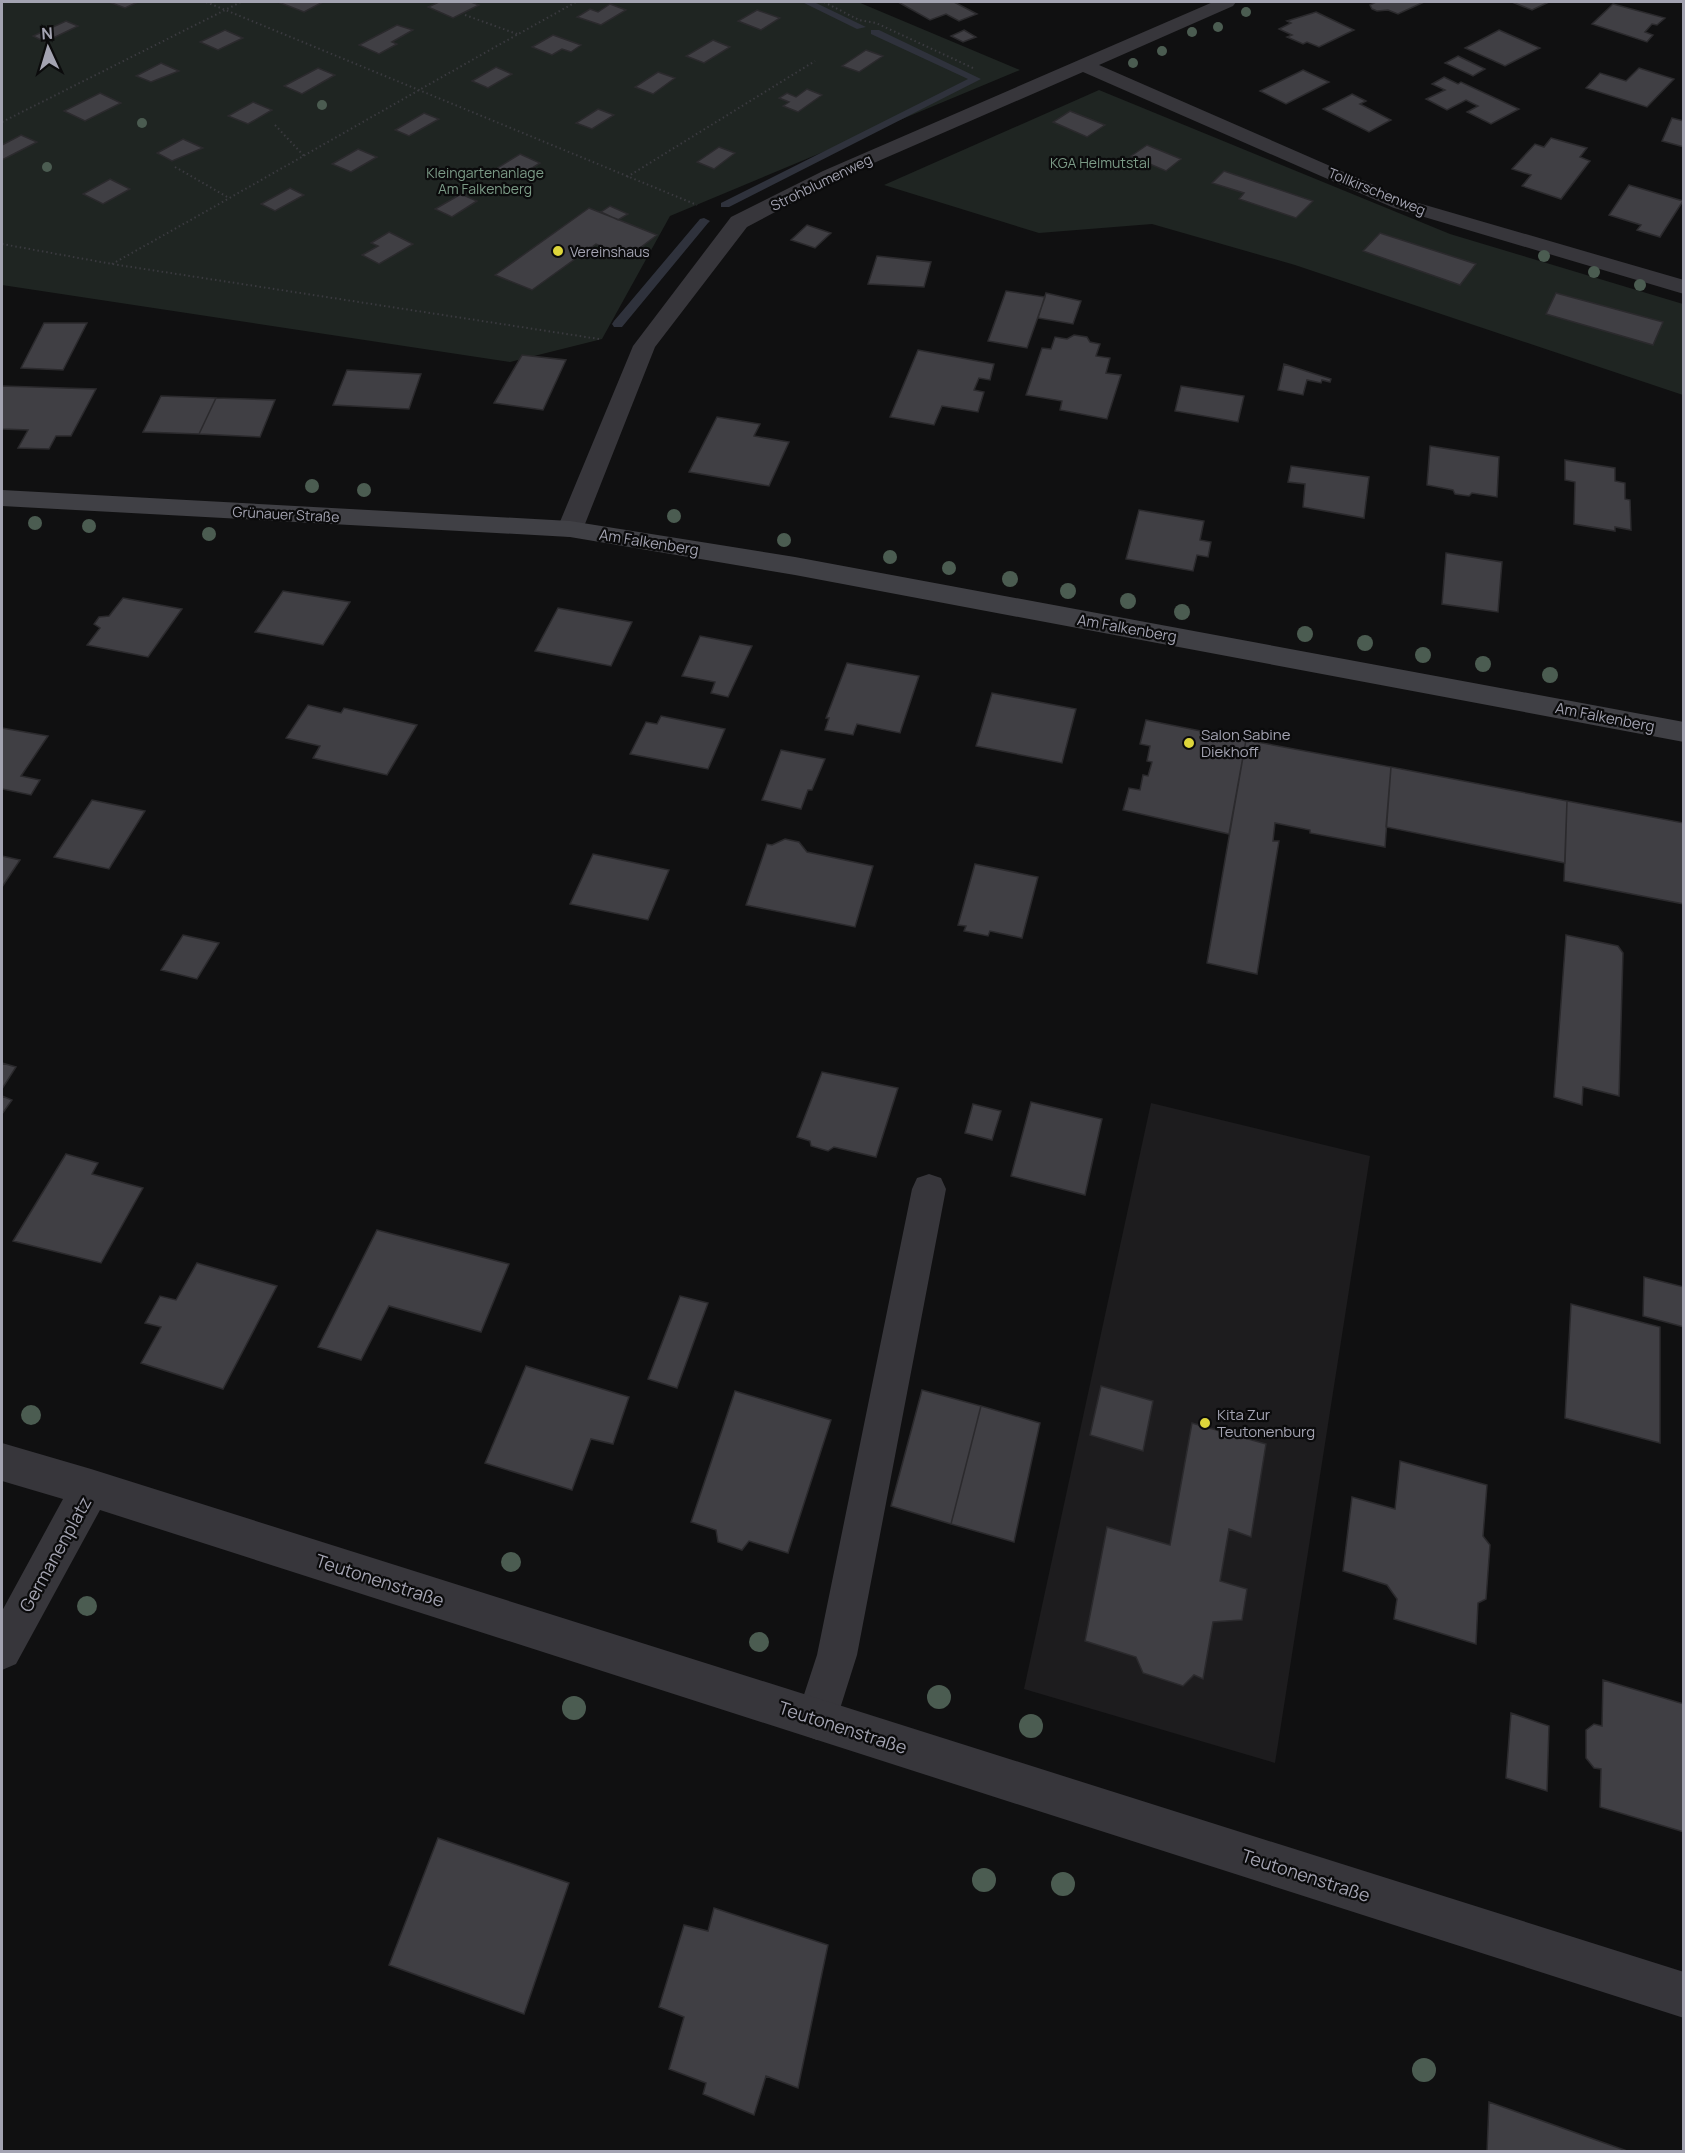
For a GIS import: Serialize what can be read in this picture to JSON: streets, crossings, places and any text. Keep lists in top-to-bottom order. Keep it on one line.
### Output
{"streets":{"street":["Strohblumenweg","Tollkirschenweg","Grünauer Straße","Am Falkenberg","Germanenplatz","Teutonenstraße"]},"crossings":[["Strohblumenweg","Tollkirschenweg"],["Strohblumenweg","Grünauer Straße"],["Strohblumenweg","Am Falkenberg"],["Grünauer Straße","Am Falkenberg"],["Germanenplatz","Teutonenstraße"]],"parks":["KGA Helmutstal","Kleingartenanlage Am Falkenberg"],"places":["Vereinshaus","Salon Sabine Diekhoff","Kita Zur Teutonenburg"],"north":"top"}
